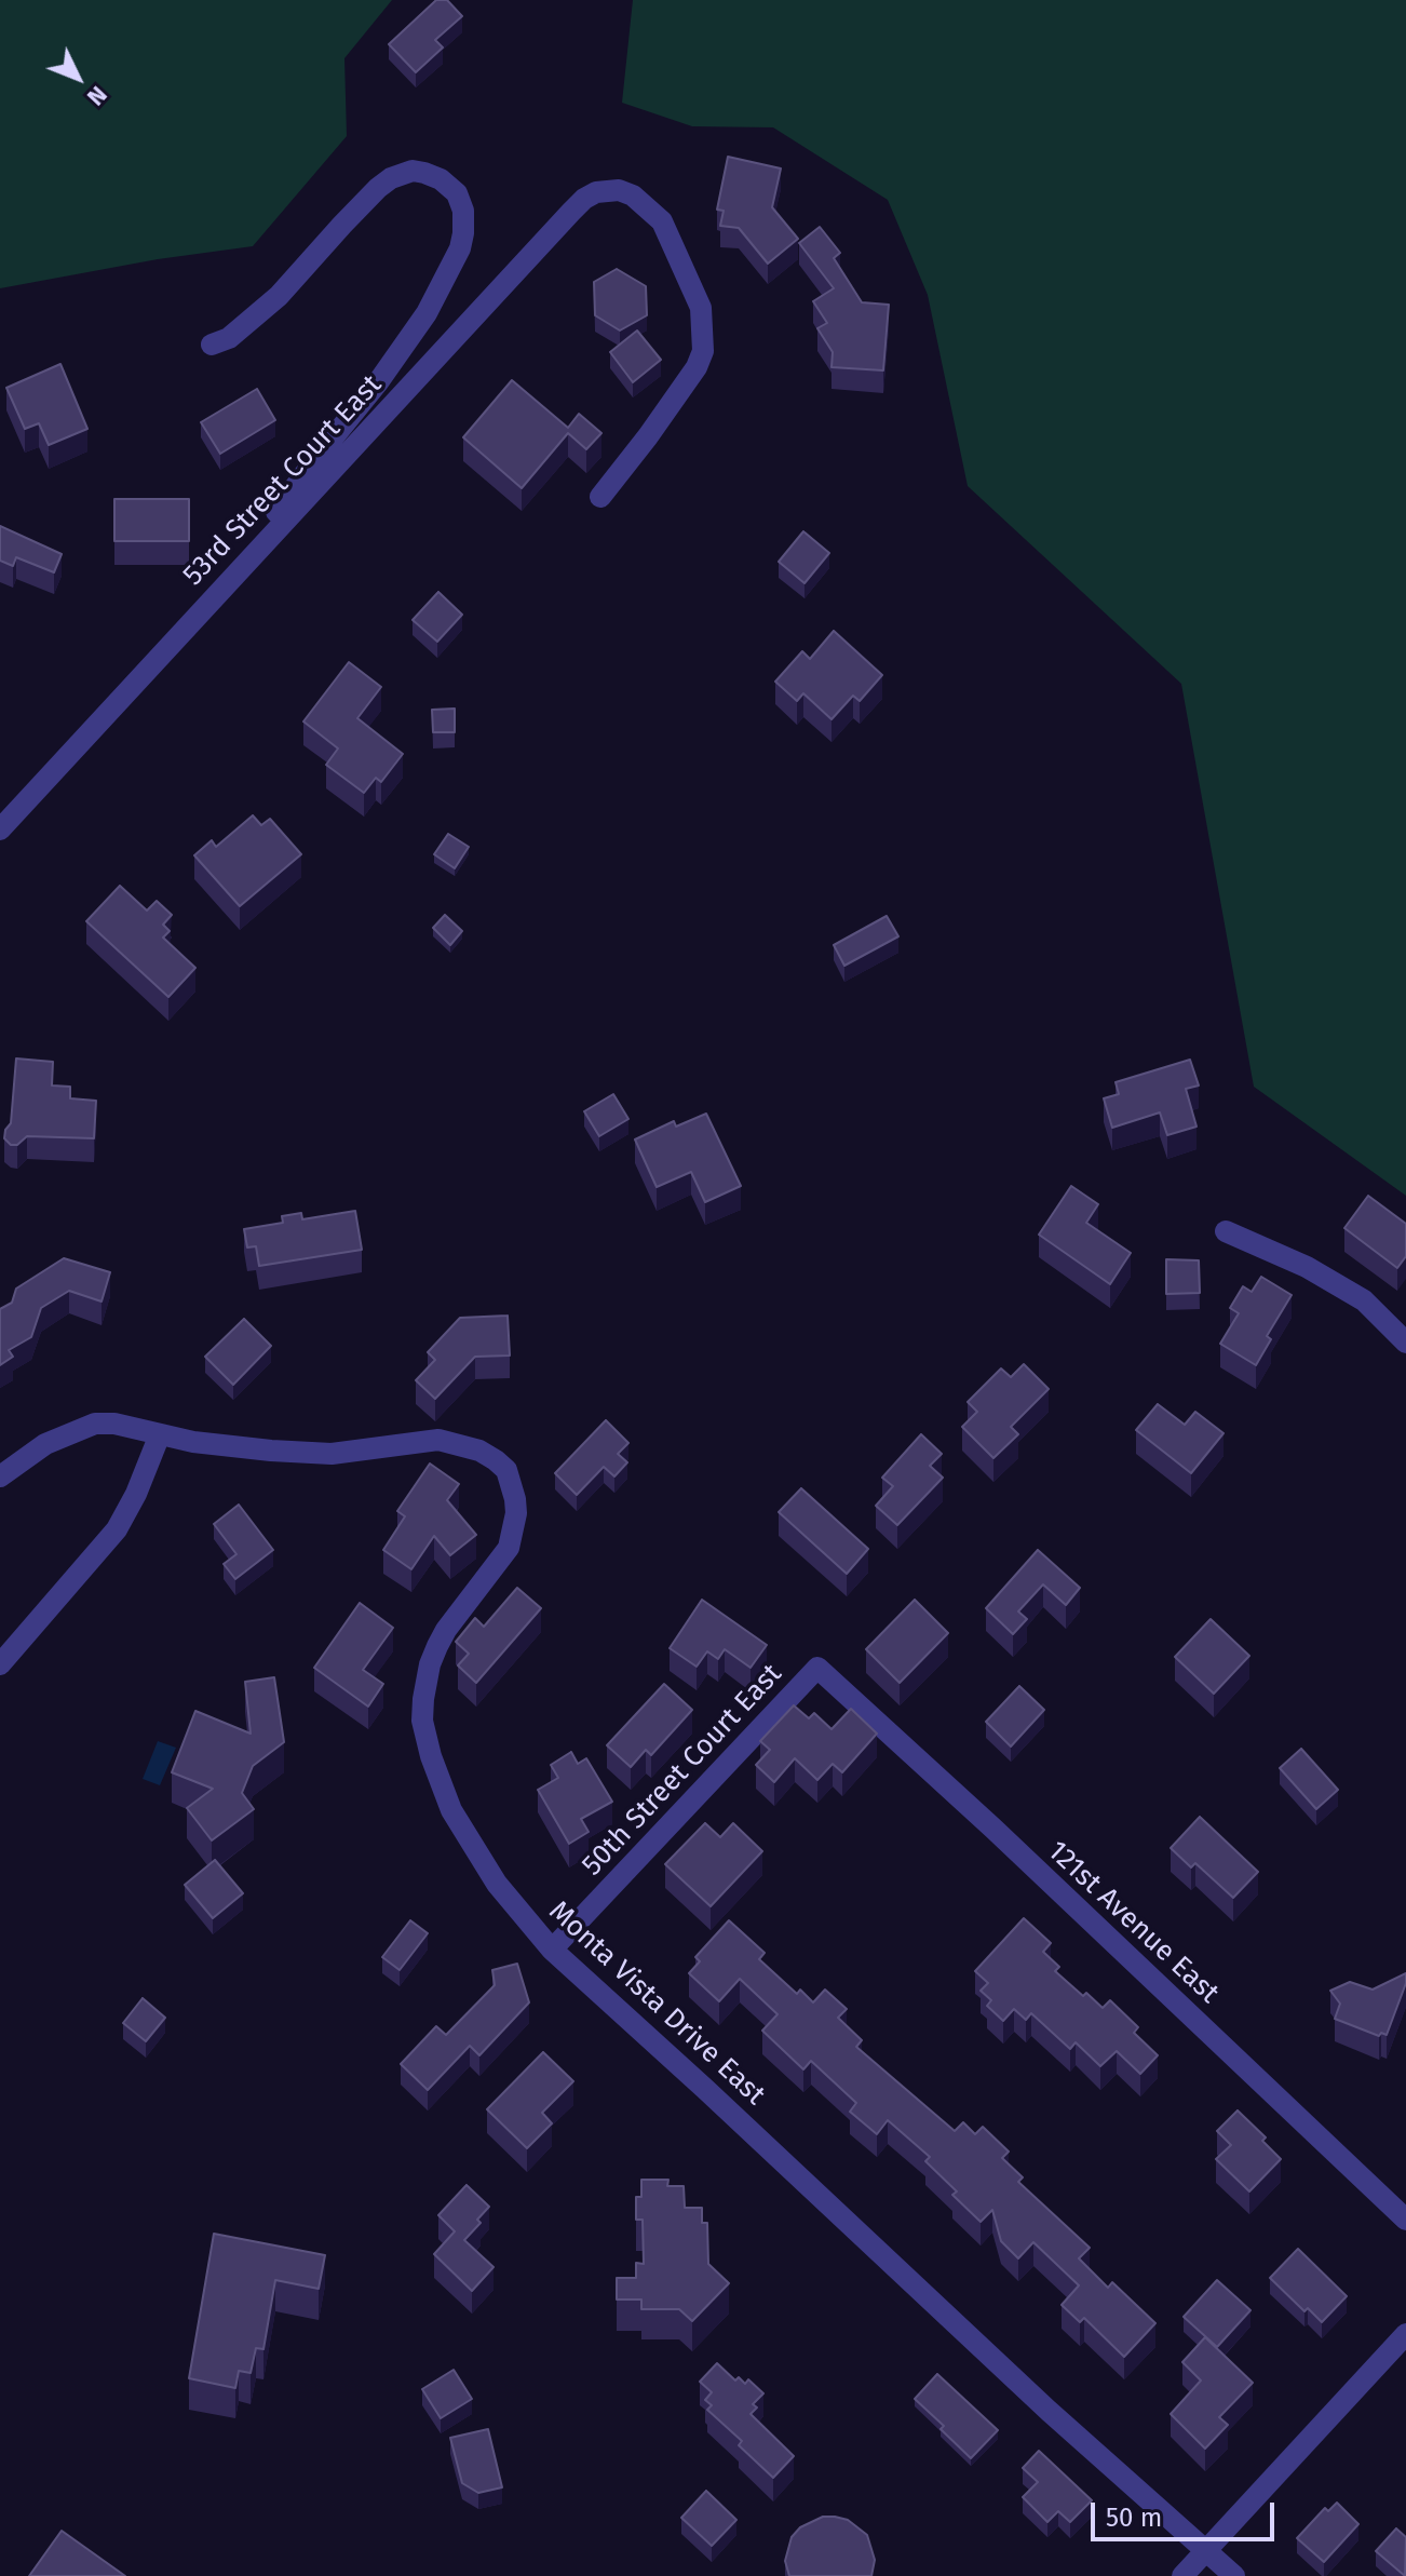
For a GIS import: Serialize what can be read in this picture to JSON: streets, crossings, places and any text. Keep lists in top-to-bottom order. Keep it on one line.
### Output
{"streets":{"street":["53rd Street Court East","50th Street Court East","121st Avenue East","Monta Vista Drive East"]},"crossings":[["50th Street Court East","121st Avenue East"],["50th Street Court East","Monta Vista Drive East"]],"scale_bar":"50 m","north":"bottom right"}
